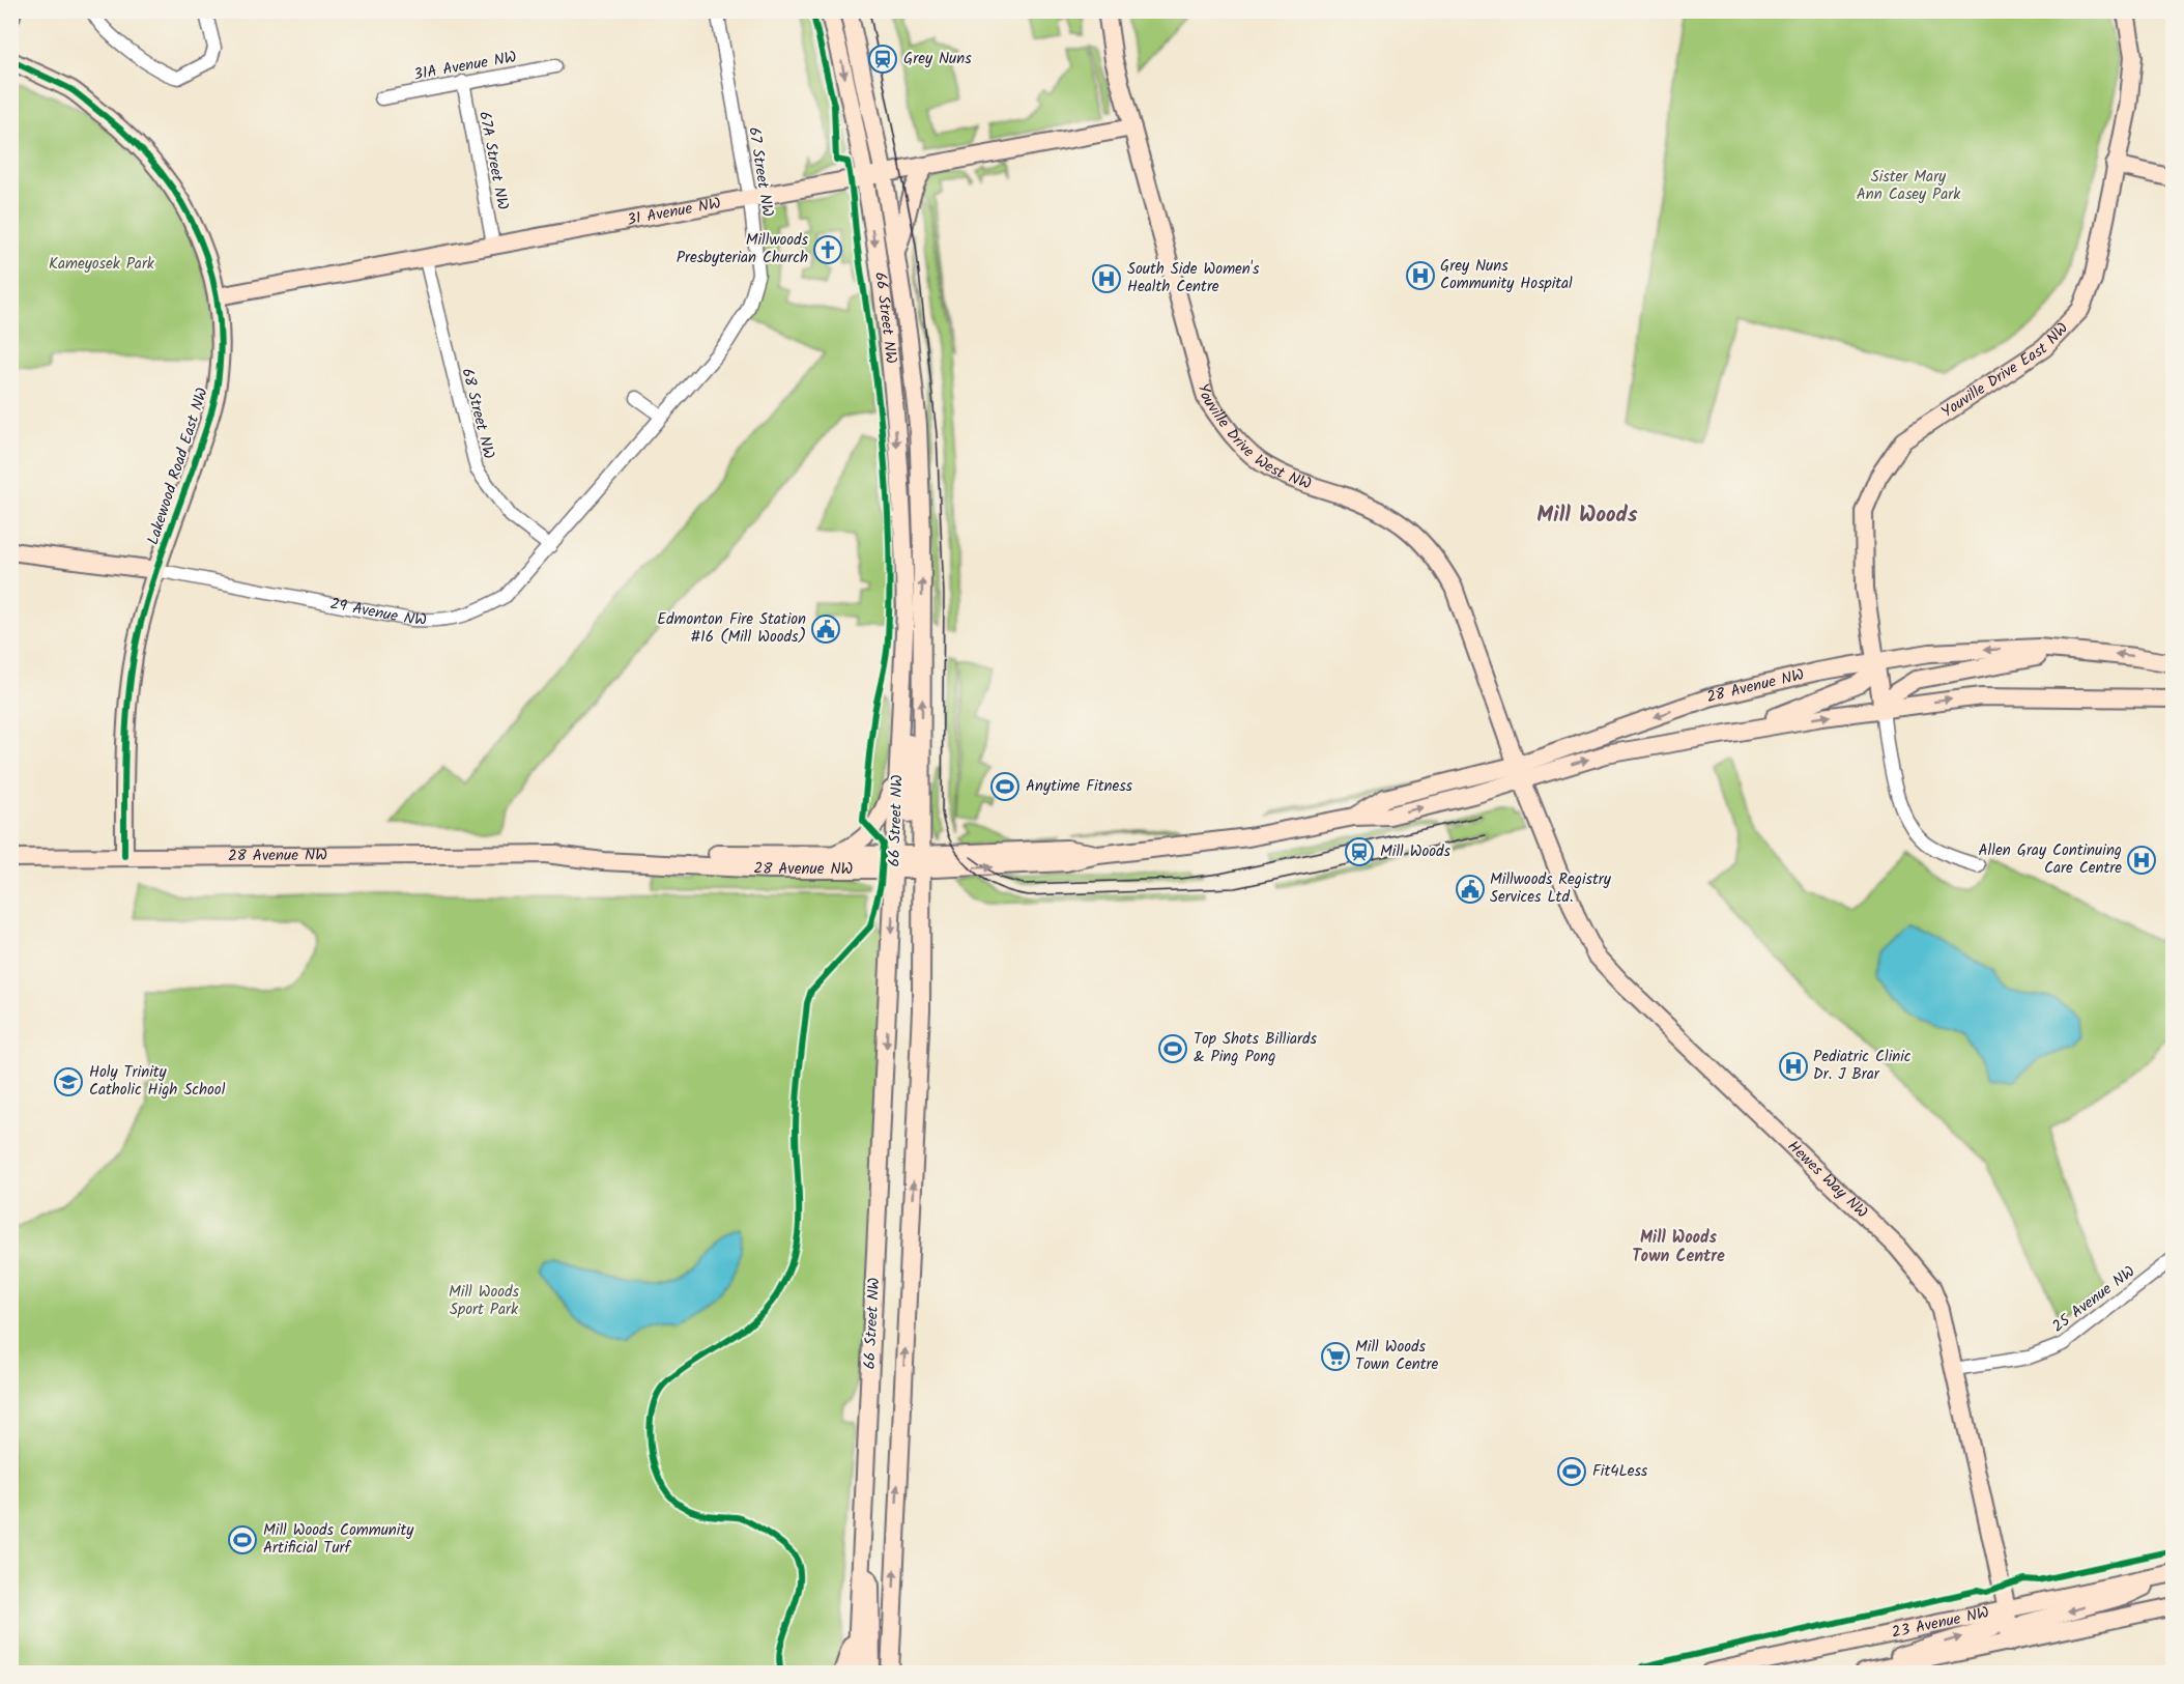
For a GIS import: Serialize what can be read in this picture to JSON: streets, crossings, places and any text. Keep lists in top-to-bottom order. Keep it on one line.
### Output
{"streets":{"street":["31A Avenue NW","67A Street NW","67 Street NW","31 Avenue NW","66 Street NW","Youville Drive East NW","68 Street NW","Youville Drive West NW","Lakewood Road East NW","29 Avenue NW","28 Avenue NW","Hewes Way NW","25 Avenue NW","23 Avenue NW"]},"crossings":[["31A Avenue NW","67A Street NW"],["67A Street NW","31 Avenue NW"],["67 Street NW","31 Avenue NW"],["67 Street NW","29 Avenue NW"],["31 Avenue NW","66 Street NW"],["31 Avenue NW","68 Street NW"],["31 Avenue NW","Youville Drive West NW"],["31 Avenue NW","Lakewood Road East NW"],["66 Street NW","28 Avenue NW"],["Youville Drive East NW","28 Avenue NW"],["68 Street NW","29 Avenue NW"],["Youville Drive West NW","28 Avenue NW"],["Youville Drive West NW","Hewes Way NW"],["Lakewood Road East NW","29 Avenue NW"],["Lakewood Road East NW","28 Avenue NW"],["28 Avenue NW","Hewes Way NW"],["Hewes Way NW","25 Avenue NW"],["Hewes Way NW","23 Avenue NW"]],"districts":["Mill Woods","Mill Woods Town Centre"],"parks":["Sister Mary Ann Casey Park","Kameyosek Park","Mill Woods Sport Park"],"places":{"station":["Grey Nuns","Mill Woods"],"church":["Millwoods Presbyterian Church"],"hospital":["Grey Nuns Community Hospital","South Side Women's Health Centre","Allen Gray Continuing Care Centre","Pediatric Clinic Dr. J Brar"],"public building":["Edmonton Fire Station #16 (Mill Woods)","Millwoods Registry Services Ltd."],"sports":["Anytime Fitness","Top Shots Billiards & Ping Pong","Fit4Less","Mill Woods Community Artificial Turf"],"school or university":["Holy Trinity Catholic High School"],"supermarket":["Mill Woods Town Centre"]}}
